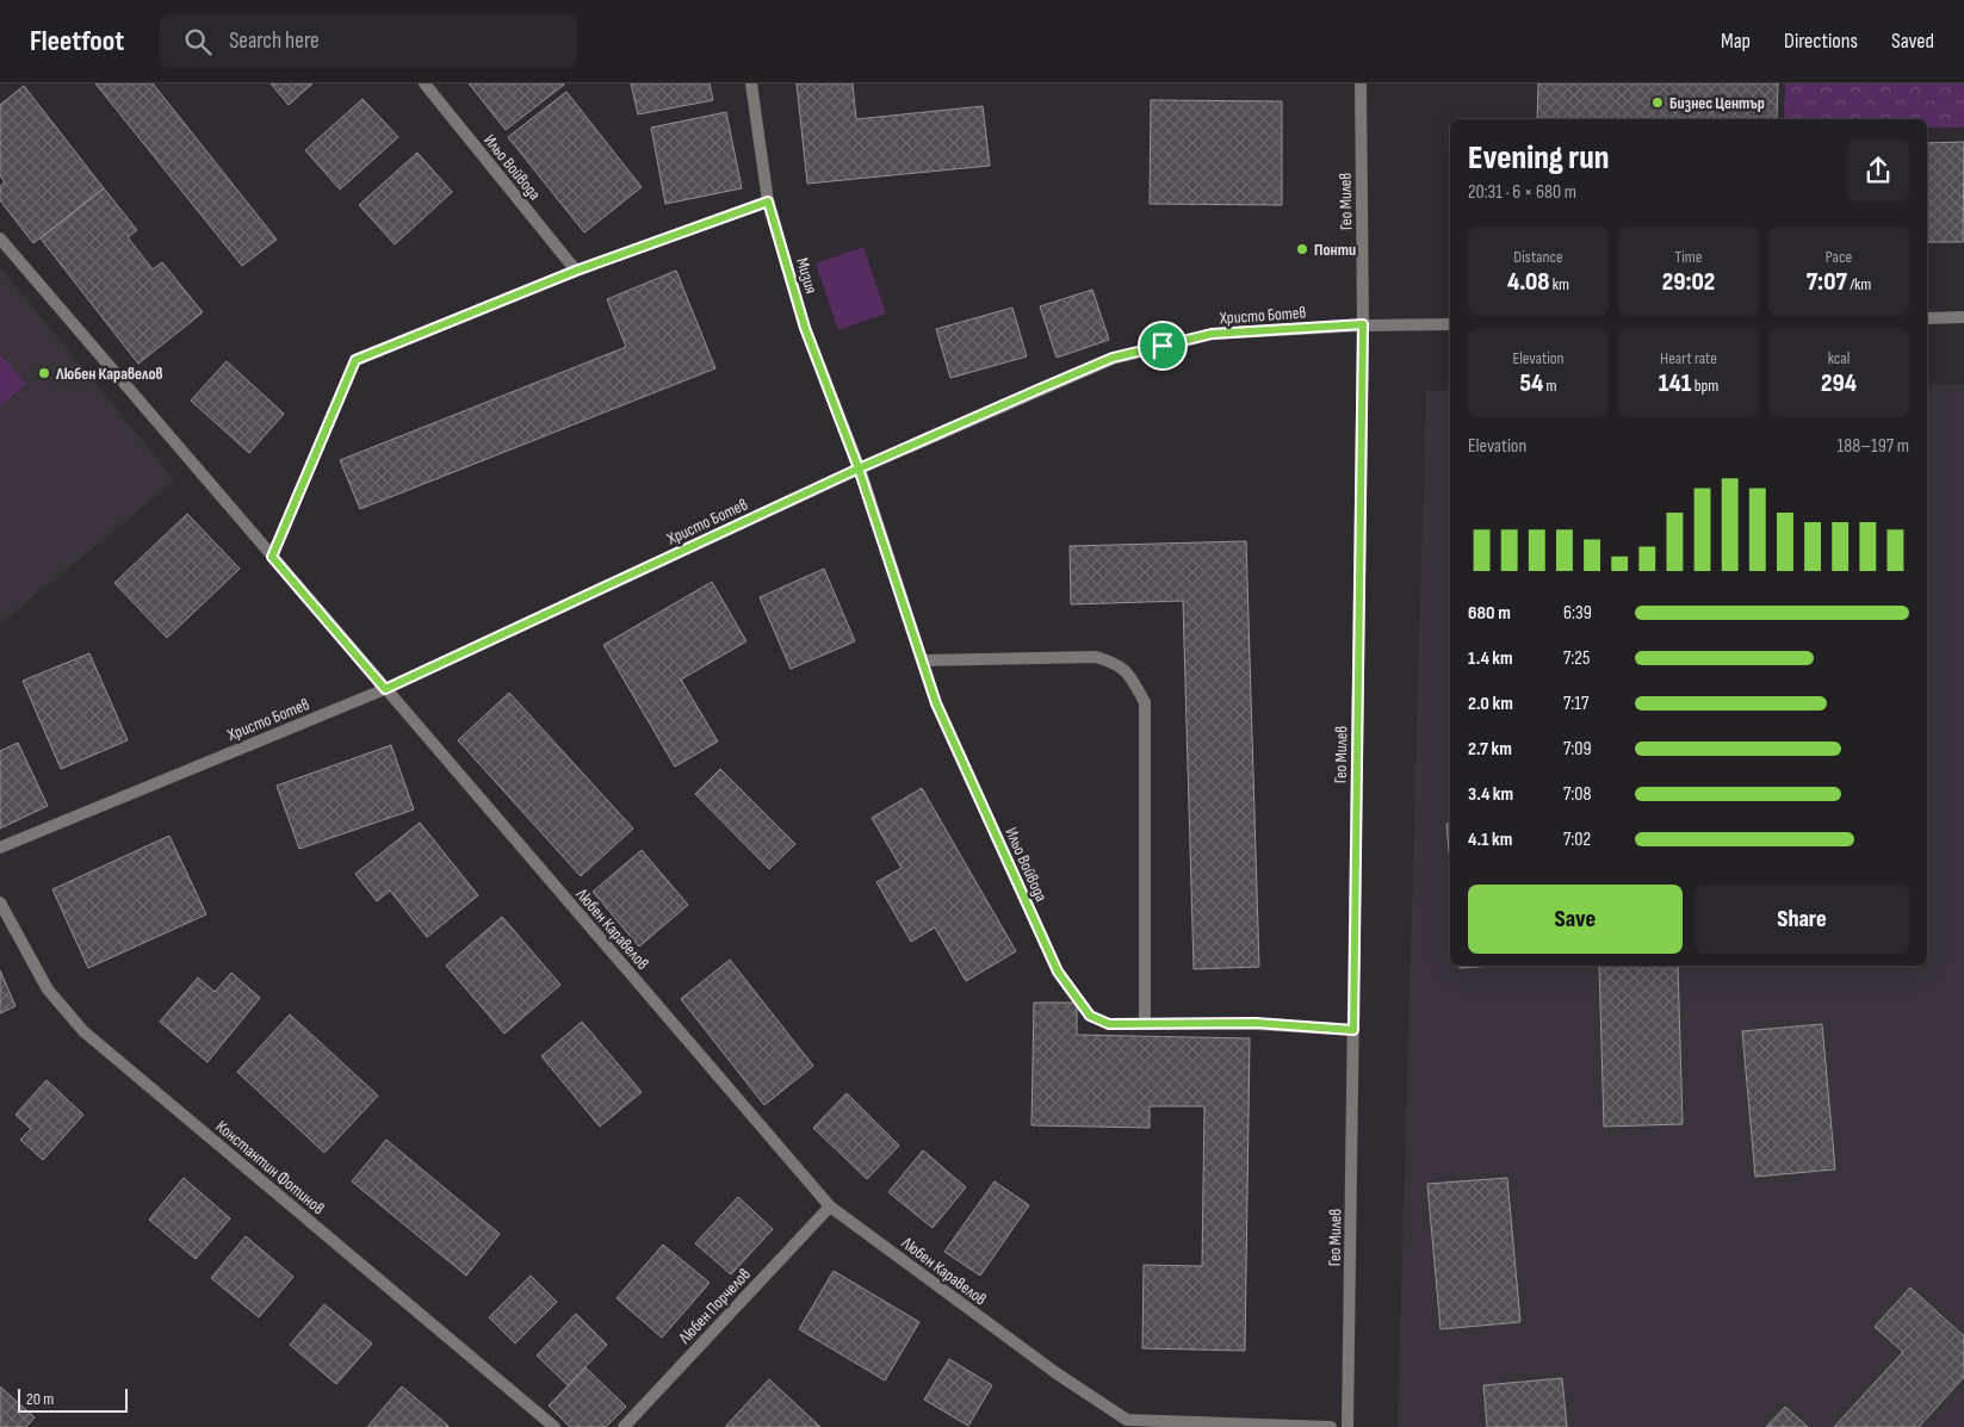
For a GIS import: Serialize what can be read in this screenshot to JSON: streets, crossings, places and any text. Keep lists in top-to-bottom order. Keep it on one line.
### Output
{"streets":{"street":["Ильо Войвода","Гео Милев","Мизия","Христо Ботев","Любен Каравелов","Константин Фотинов","Любен Порчелов"]},"crossings":[["Ильо Войвода","Гео Милев"],["Ильо Войвода","Мизия"],["Ильо Войвода","Христо Ботев"],["Гео Милев","Христо Ботев"],["Мизия","Христо Ботев"],["Христо Ботев","Любен Каравелов"],["Любен Каравелов","Любен Порчелов"]],"places":["Бизнес Център","Понти","Любен Каравелов"],"scale_bar":"20 m","page":{"header":"Fleetfoot","search":"Search here","nav":["Map","Directions","Saved"],"heading":["Evening run","20:31 · 6 × 680 m"],"stats":[["Distance","4.08 km"],["Time","29:02"],["Pace","7:07 /km"],["Elevation","54 m"],["Heart rate","141 bpm"],["kcal","294"]],"chart":["Elevation","188–197 m"],"list":[{"name":"680 m","note":"6:39"},{"name":"1.4 km","note":"7:25"},{"name":"2.0 km","note":"7:17"},{"name":"2.7 km","note":"7:09"},{"name":"3.4 km","note":"7:08"},{"name":"4.1 km","note":"7:02"}],"buttons":["Save","Share"],"scale":"20 m"}}
